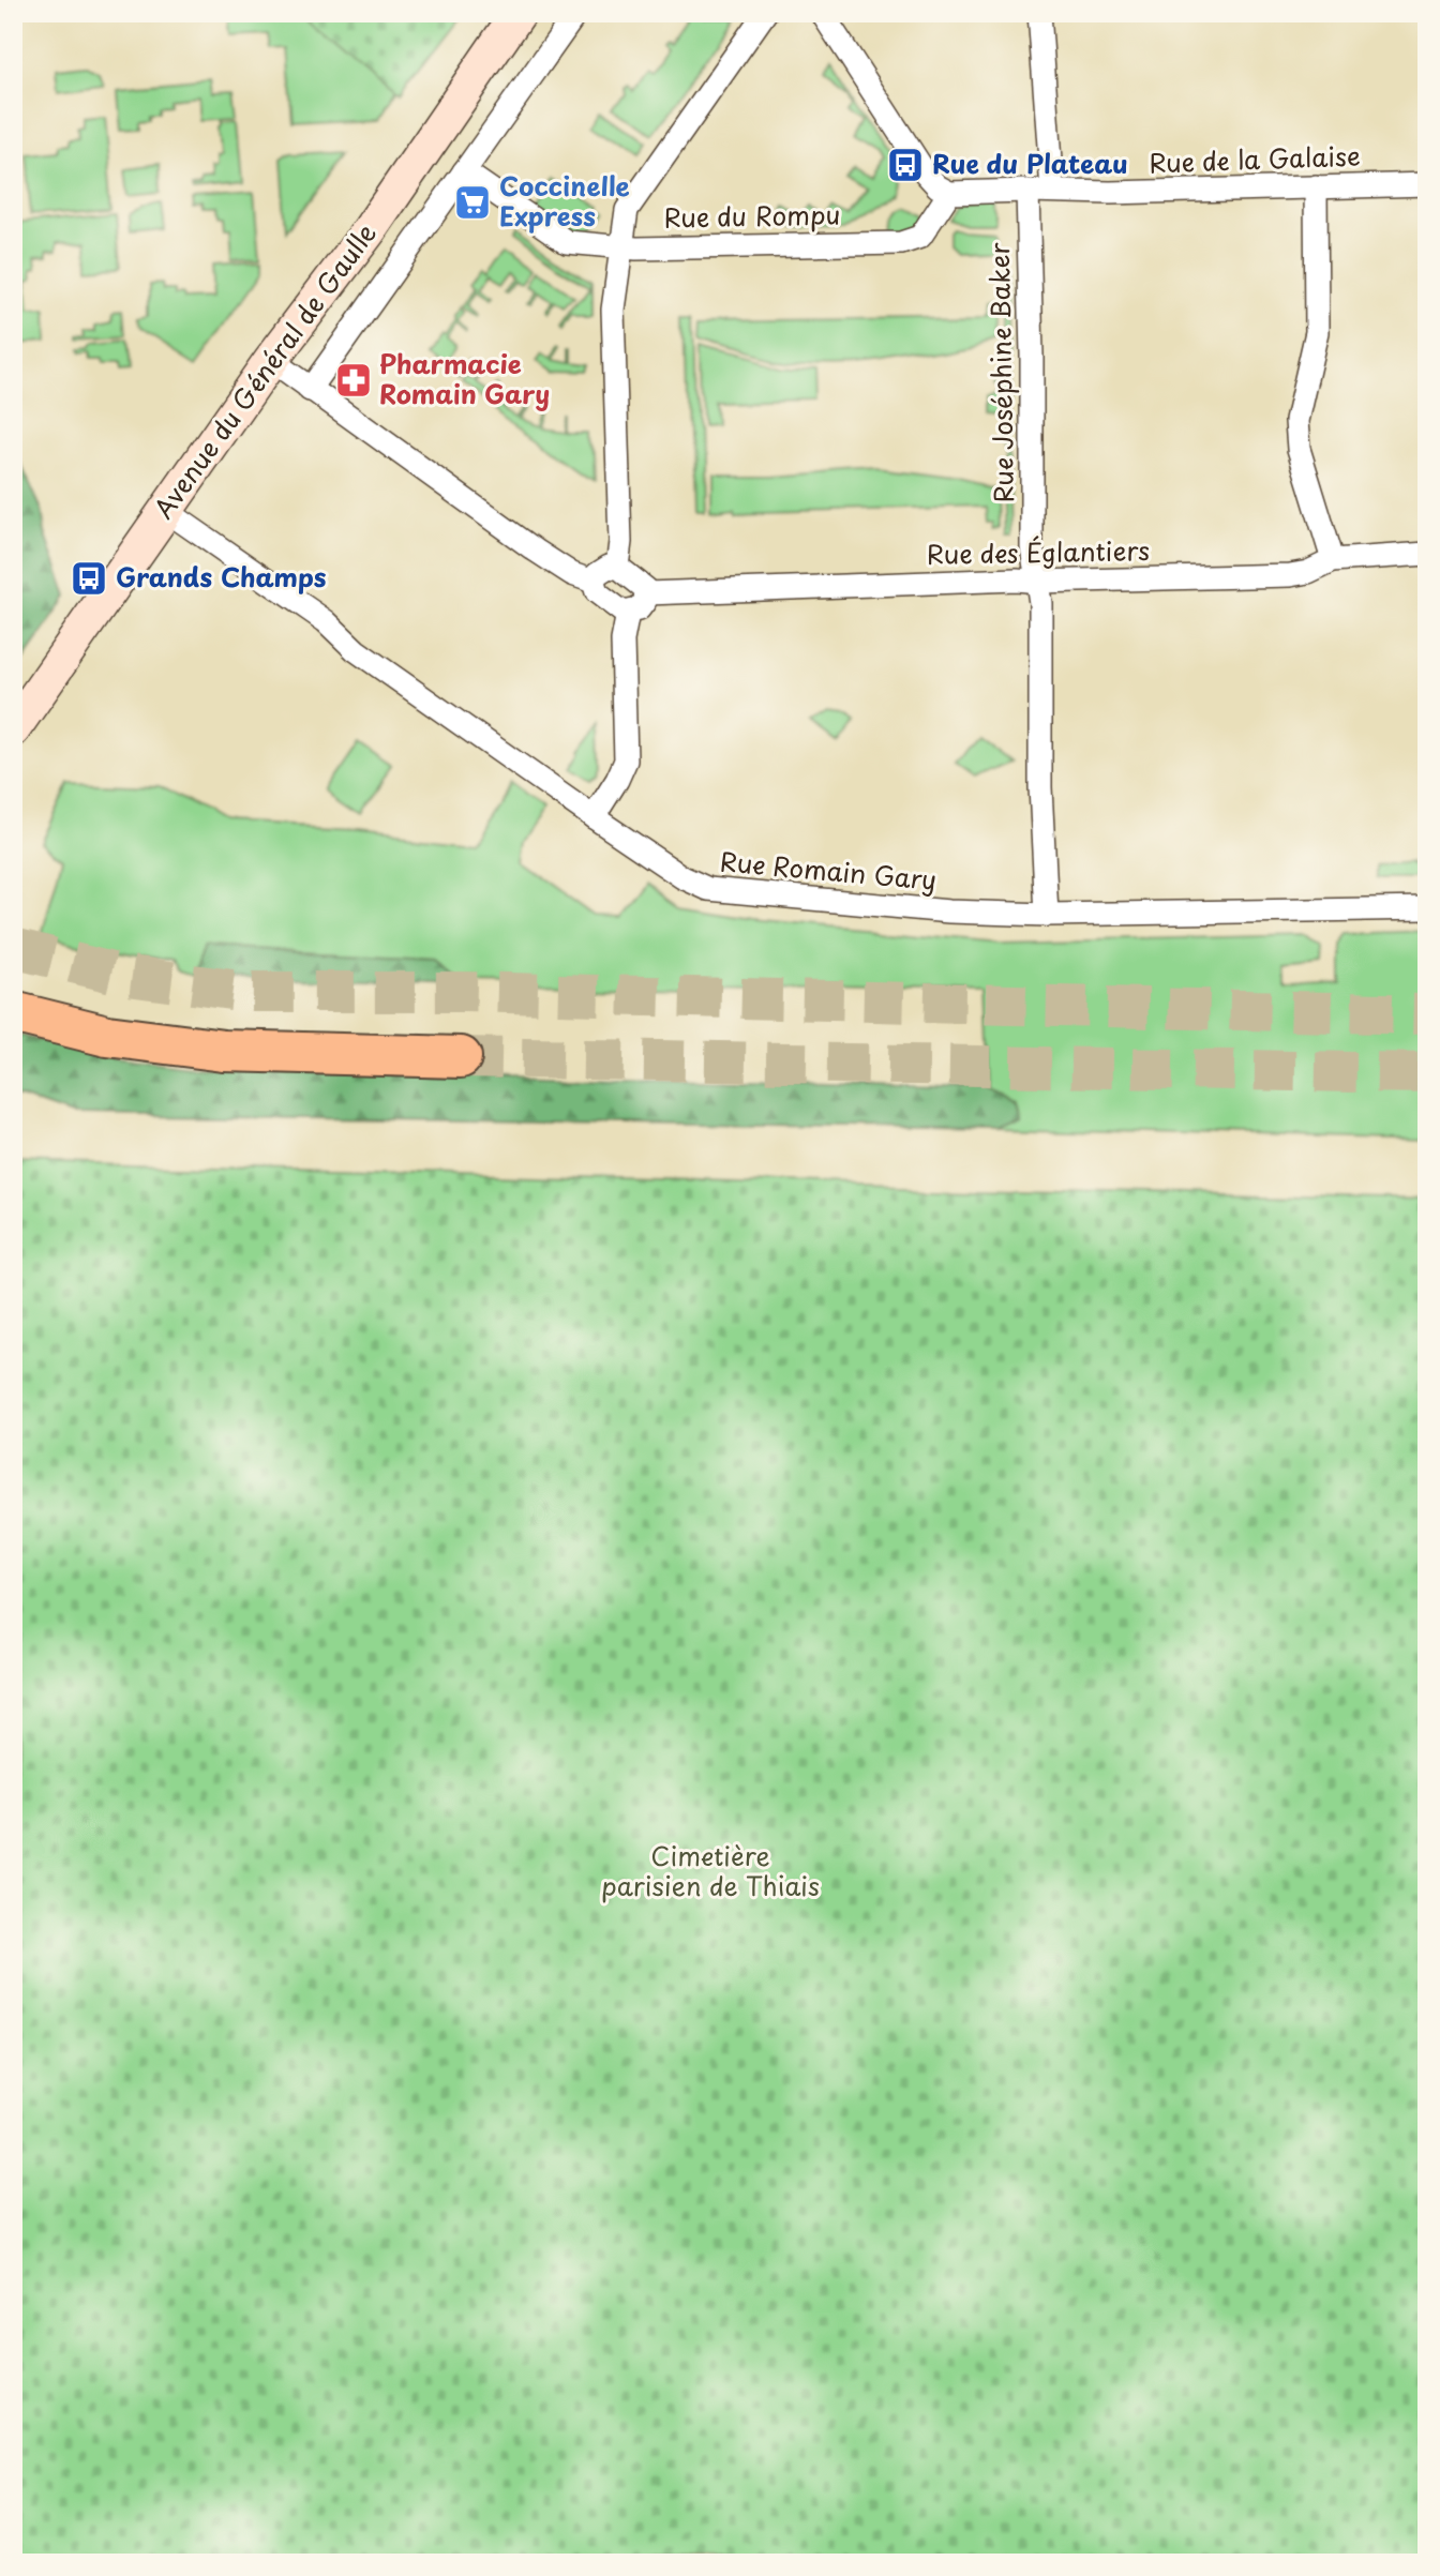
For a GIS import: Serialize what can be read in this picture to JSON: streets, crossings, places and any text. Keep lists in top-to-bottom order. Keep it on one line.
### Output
{"streets":{"main road":["Avenue du Général de Gaulle"],"street":["Rue de la Galaise","Rue du Rompu","Rue Joséphine Baker","Rue des Églantiers","Rue Romain Gary"]},"crossings":[["Rue de la Galaise","Rue du Rompu"],["Rue de la Galaise","Rue Joséphine Baker"],["Avenue du Général de Gaulle","Rue Romain Gary"],["Rue Joséphine Baker","Rue des Églantiers"],["Rue Joséphine Baker","Rue Romain Gary"]],"parks":["Cimetière parisien de Thiais"],"places":{"bus stop":["Rue du Plateau","Grands Champs"],"supermarket":["Coccinelle Express"],"pharmacy":["Pharmacie Romain Gary"]}}
